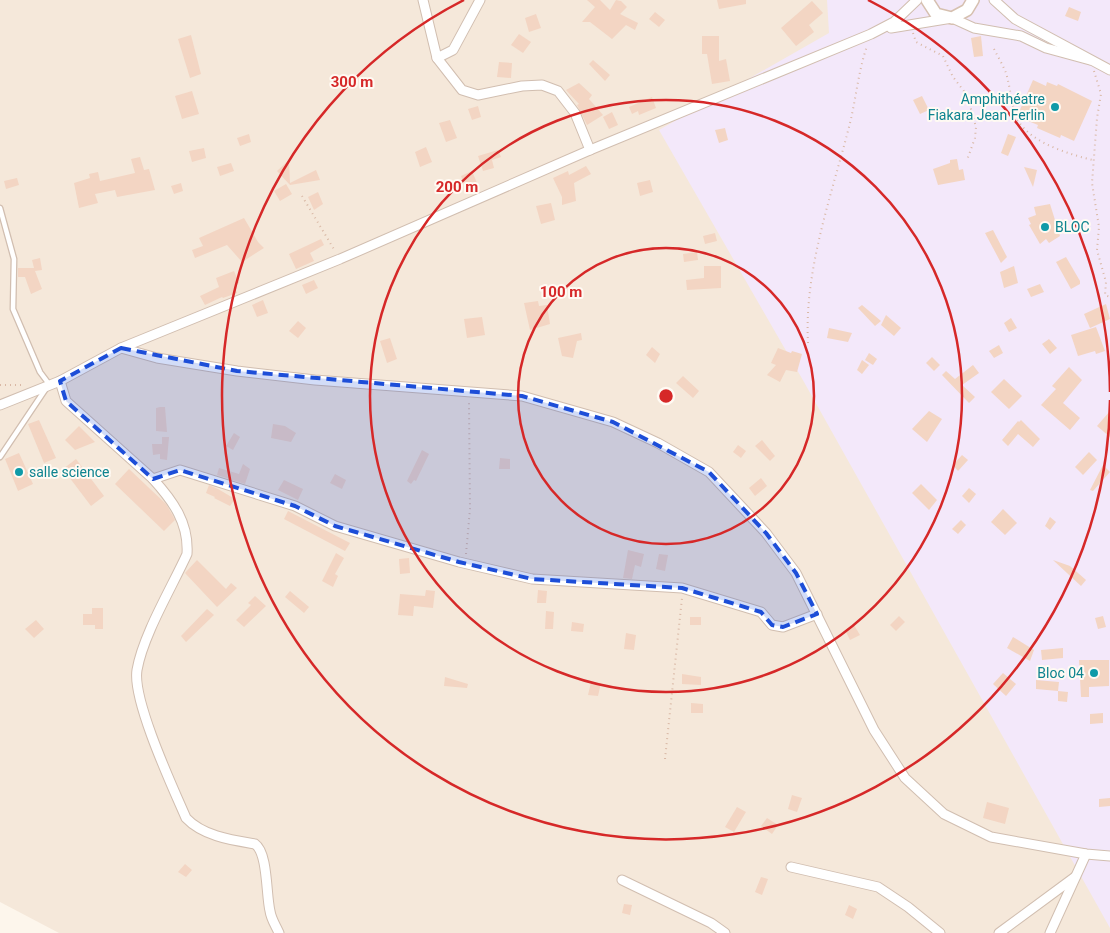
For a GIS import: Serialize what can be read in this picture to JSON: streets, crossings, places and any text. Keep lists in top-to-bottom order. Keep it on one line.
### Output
{"places":["Amphithéatre Fiakara Jean Ferlin","BLOC","salle science","Bloc 04"],"rings":["300 m","200 m","100 m"]}
